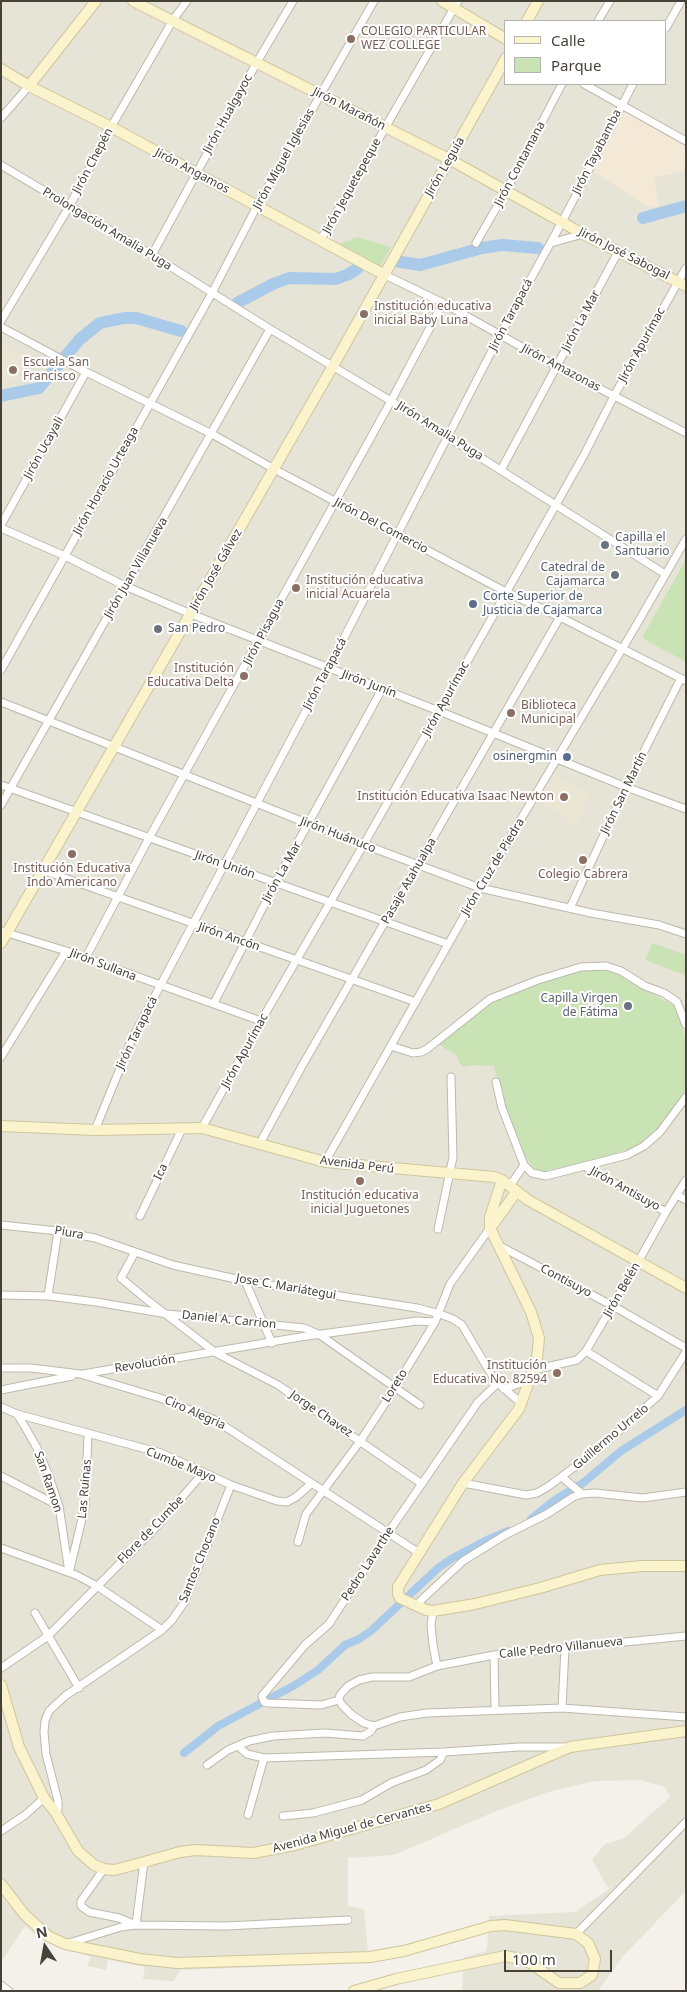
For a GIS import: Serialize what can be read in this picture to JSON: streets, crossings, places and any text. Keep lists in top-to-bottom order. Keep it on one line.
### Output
{"streets":{"street":["Jirón Marañón","Jirón Hualgayoc","Jirón Tayabamba","Jirón Miguel Iglesias","Jirón Chepén","Jirón Contamana","Jirón Leguía","Jirón Angamos","Jirón Jequetepeque","Prolongación Amalia Puga","Jirón José Sabogal","Jirón Tarapacá","Jirón La Mar","Jirón Apurímac","Jirón Amazonas","Jirón Amalia Puga","Jirón Ucayali","Jirón Horacio Urteaga","Jirón Del Comercio","Jirón Juan Villanueva","Jirón José Gálvez","Jirón Pisagua","Jirón Junín","Jirón San Martín","Jirón Huánuco","Jirón Unión","Jirón Cruz de Piedra","Pasaje Atahualpa","Jirón Ancón","Jirón Sullana","Avenida Perú","Ica","Jirón Antisuyo","Piura","Contisuyo","Jose C. Mariátegui","Jirón Belén","Daniel A. Carrion","Revolución","Loreto","Ciro Alegria","Jorge Chavez","Guillermo Urrelo","Cumbe Mayo","San Ramon","Las Ruinas","Flore de Cumbe","Santos Chocano","Pedro Lavarthe","Calle Pedro Villanueva","Avenida Miguel de Cervantes"]},"crossings":[["Jirón Marañón","Jirón Hualgayoc"],["Jirón Marañón","Jirón Tayabamba"],["Jirón Marañón","Jirón Miguel Iglesias"],["Jirón Marañón","Jirón Chepén"],["Jirón Marañón","Jirón Contamana"],["Jirón Marañón","Jirón Leguía"],["Jirón Marañón","Jirón Jequetepeque"],["Jirón Marañón","Jirón José Sabogal"],["Jirón Marañón","Jirón Tarapacá"],["Jirón Hualgayoc","Jirón Angamos"],["Jirón Hualgayoc","Prolongación Amalia Puga"],["Jirón Tayabamba","Jirón José Sabogal"],["Jirón Tayabamba","Jirón Tarapacá"],["Jirón Miguel Iglesias","Jirón Angamos"],["Jirón Miguel Iglesias","Prolongación Amalia Puga"],["Jirón Miguel Iglesias","Jirón Amalia Puga"],["Jirón Miguel Iglesias","Jirón Horacio Urteaga"],["Jirón Chepén","Jirón Angamos"],["Jirón Chepén","Prolongación Amalia Puga"],["Jirón Leguía","Jirón Angamos"],["Jirón Leguía","Jirón Amazonas"],["Jirón Leguía","Jirón José Gálvez"],["Jirón Angamos","Jirón Jequetepeque"],["Jirón Angamos","Jirón Amazonas"],["Jirón Angamos","Jirón José Gálvez"],["Prolongación Amalia Puga","Jirón Amalia Puga"],["Prolongación Amalia Puga","Jirón Horacio Urteaga"],["Jirón José Sabogal","Jirón Tarapacá"],["Jirón José Sabogal","Jirón La Mar"],["Jirón José Sabogal","Jirón Apurímac"],["Jirón Tarapacá","Jirón Amazonas"],["Jirón Tarapacá","Jirón Amalia Puga"],["Jirón Tarapacá","Jirón Del Comercio"],["Jirón Tarapacá","Jirón Junín"],["Jirón Tarapacá","Jirón Huánuco"],["Jirón Tarapacá","Jirón Unión"],["Jirón Tarapacá","Jirón Ancón"],["Jirón Tarapacá","Jirón Sullana"],["Jirón Tarapacá","Avenida Perú"],["Jirón La Mar","Jirón Amazonas"],["Jirón La Mar","Jirón Amalia Puga"],["Jirón La Mar","Jirón Junín"],["Jirón La Mar","Jirón Huánuco"],["Jirón La Mar","Jirón Unión"],["Jirón La Mar","Jirón Ancón"],["Jirón La Mar","Jirón Sullana"],["Jirón Apurímac","Jirón Amazonas"],["Jirón Apurímac","Jirón Amalia Puga"],["Jirón Apurímac","Jirón Del Comercio"],["Jirón Apurímac","Jirón Junín"],["Jirón Apurímac","Jirón Huánuco"],["Jirón Apurímac","Jirón Unión"],["Jirón Apurímac","Jirón Ancón"],["Jirón Apurímac","Jirón Sullana"],["Jirón Apurímac","Avenida Perú"],["Jirón Amazonas","Jirón José Gálvez"],["Jirón Amazonas","Jirón Pisagua"],["Jirón Amalia Puga","Jirón Horacio Urteaga"],["Jirón Amalia Puga","Jirón Juan Villanueva"],["Jirón Amalia Puga","Jirón José Gálvez"],["Jirón Amalia Puga","Jirón Pisagua"],["Jirón Amalia Puga","Jirón Cruz de Piedra"],["Jirón Ucayali","Jirón Del Comercio"],["Jirón Ucayali","Jirón Junín"],["Jirón Horacio Urteaga","Jirón Del Comercio"],["Jirón Horacio Urteaga","Jirón Junín"],["Jirón Del Comercio","Jirón Juan Villanueva"],["Jirón Del Comercio","Jirón José Gálvez"],["Jirón Del Comercio","Jirón Pisagua"],["Jirón Del Comercio","Jirón San Martín"],["Jirón Del Comercio","Jirón Cruz de Piedra"],["Jirón Del Comercio","Pasaje Atahualpa"],["Jirón Juan Villanueva","Jirón Junín"],["Jirón Juan Villanueva","Jirón Huánuco"],["Jirón Juan Villanueva","Jirón Unión"],["Jirón José Gálvez","Jirón Junín"],["Jirón José Gálvez","Jirón Huánuco"],["Jirón José Gálvez","Jirón Unión"],["Jirón José Gálvez","Jirón Ancón"],["Jirón José Gálvez","Jirón Sullana"],["Jirón Pisagua","Jirón Junín"],["Jirón Pisagua","Jirón Huánuco"],["Jirón Pisagua","Jirón Unión"],["Jirón Pisagua","Jirón Ancón"],["Jirón Pisagua","Jirón Sullana"],["Jirón Junín","Jirón San Martín"],["Jirón Junín","Jirón Cruz de Piedra"],["Jirón Junín","Pasaje Atahualpa"],["Jirón San Martín","Jirón Huánuco"],["Jirón Huánuco","Jirón Cruz de Piedra"],["Jirón Huánuco","Pasaje Atahualpa"],["Jirón Unión","Jirón Cruz de Piedra"],["Jirón Unión","Pasaje Atahualpa"],["Jirón Cruz de Piedra","Jirón Ancón"],["Jirón Cruz de Piedra","Avenida Perú"],["Pasaje Atahualpa","Jirón Ancón"],["Pasaje Atahualpa","Avenida Perú"],["Avenida Perú","Ica"],["Avenida Perú","Jirón Belén"],["Jirón Antisuyo","Jirón Belén"],["Piura","Jose C. Mariátegui"],["Piura","Jorge Chavez"],["Contisuyo","Jirón Belén"],["Jose C. Mariátegui","Loreto"],["Jose C. Mariátegui","Jorge Chavez"],["Jose C. Mariátegui","Pedro Lavarthe"],["Daniel A. Carrion","Revolución"],["Daniel A. Carrion","Jorge Chavez"],["Revolución","Ciro Alegria"],["Revolución","Jorge Chavez"],["Loreto","Ciro Alegria"],["Loreto","Jorge Chavez"],["Ciro Alegria","Cumbe Mayo"],["Ciro Alegria","Pedro Lavarthe"],["Jorge Chavez","Pedro Lavarthe"],["Cumbe Mayo","San Ramon"],["Cumbe Mayo","Las Ruinas"],["Cumbe Mayo","Flore de Cumbe"],["Cumbe Mayo","Santos Chocano"],["San Ramon","Las Ruinas"],["Pedro Lavarthe","Calle Pedro Villanueva"]],"places":["COLEGIO PARTICULAR WEZ COLLEGE","Institución educativa inicial Baby Luna","Escuela San Francisco","Capilla el Santuario","Catedral de Cajamarca","Institución educativa inicial Acuarela","Corte Superior de Justicia de Cajamarca","San Pedro","Institución Educativa Delta","Biblioteca Municipal","osinergmin","Institución Educativa Isaac Newton","Institución Educativa Indo Americano","Colegio Cabrera","Capilla Virgen de Fátima","Institución educativa inicial Juguetones","Institución Educativa No. 82594"],"legend":["Calle","Parque"],"scale_bar":"100 m","north":"top"}
